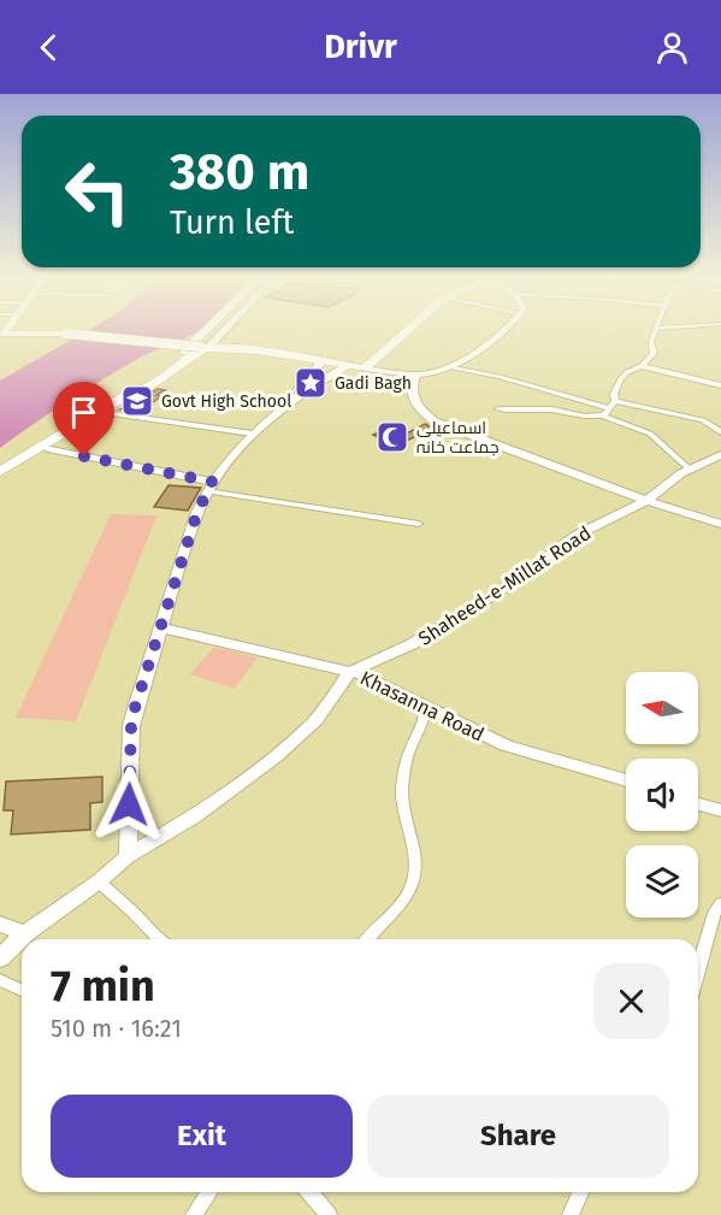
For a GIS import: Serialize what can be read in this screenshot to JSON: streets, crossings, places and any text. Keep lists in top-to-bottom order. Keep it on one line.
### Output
{"streets":{"main road":["Shaheed-e-Millat Road","Khasanna Road"]},"crossings":[["Shaheed-e-Millat Road","Khasanna Road"]],"places":{"place":["Gadi Bagh"],"school or university":["Govt High School"],"mosque":["اسماعیلی جماعت خانہ"]},"north":"left","page":{"header":"Drivr","turn":["380 m","Turn left"],"heading":["7 min","510 m · 16:21"],"buttons":["Exit","Share"]}}
